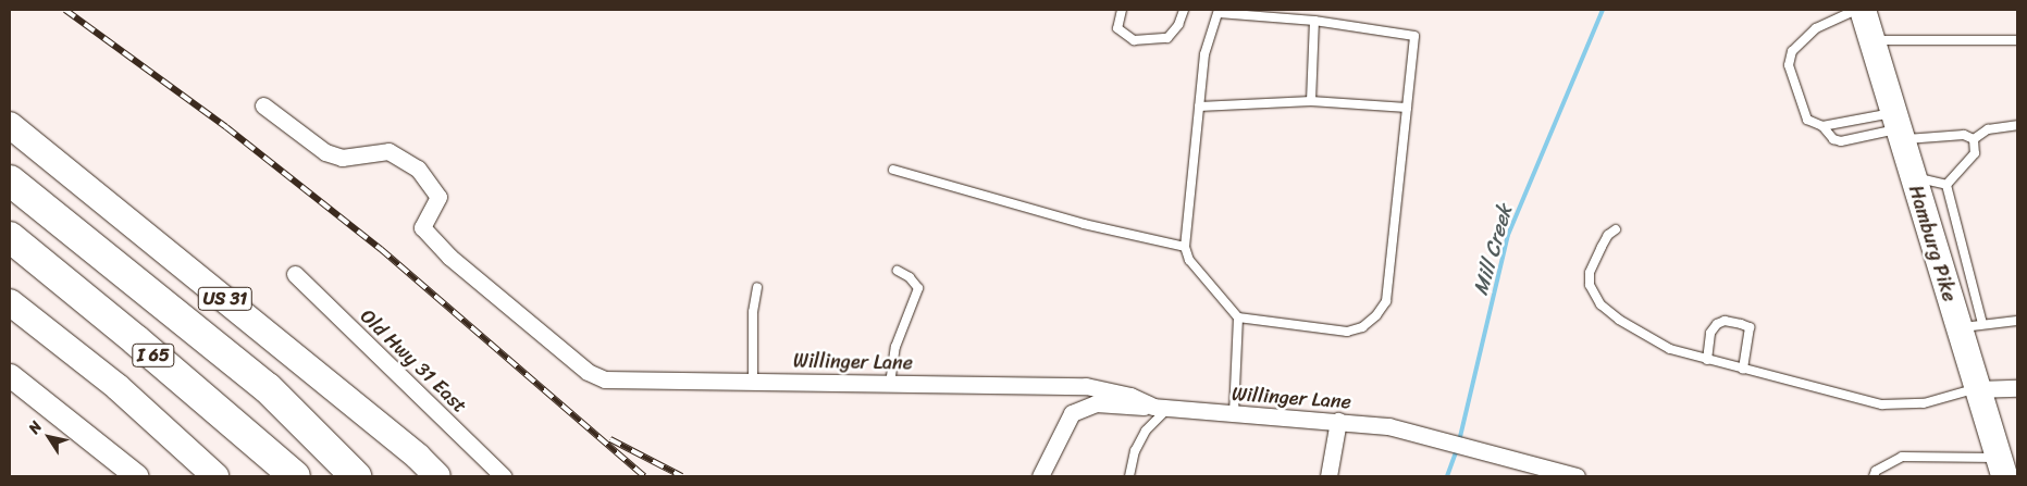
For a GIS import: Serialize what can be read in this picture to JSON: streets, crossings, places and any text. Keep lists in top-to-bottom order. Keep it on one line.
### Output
{"streets":{"highway":["I 65"],"main road":["Hamburg Pike","US 31"],"street":["Old Hwy 31 East","Willinger Lane"]},"water":["Mill Creek"],"north":"top left"}
